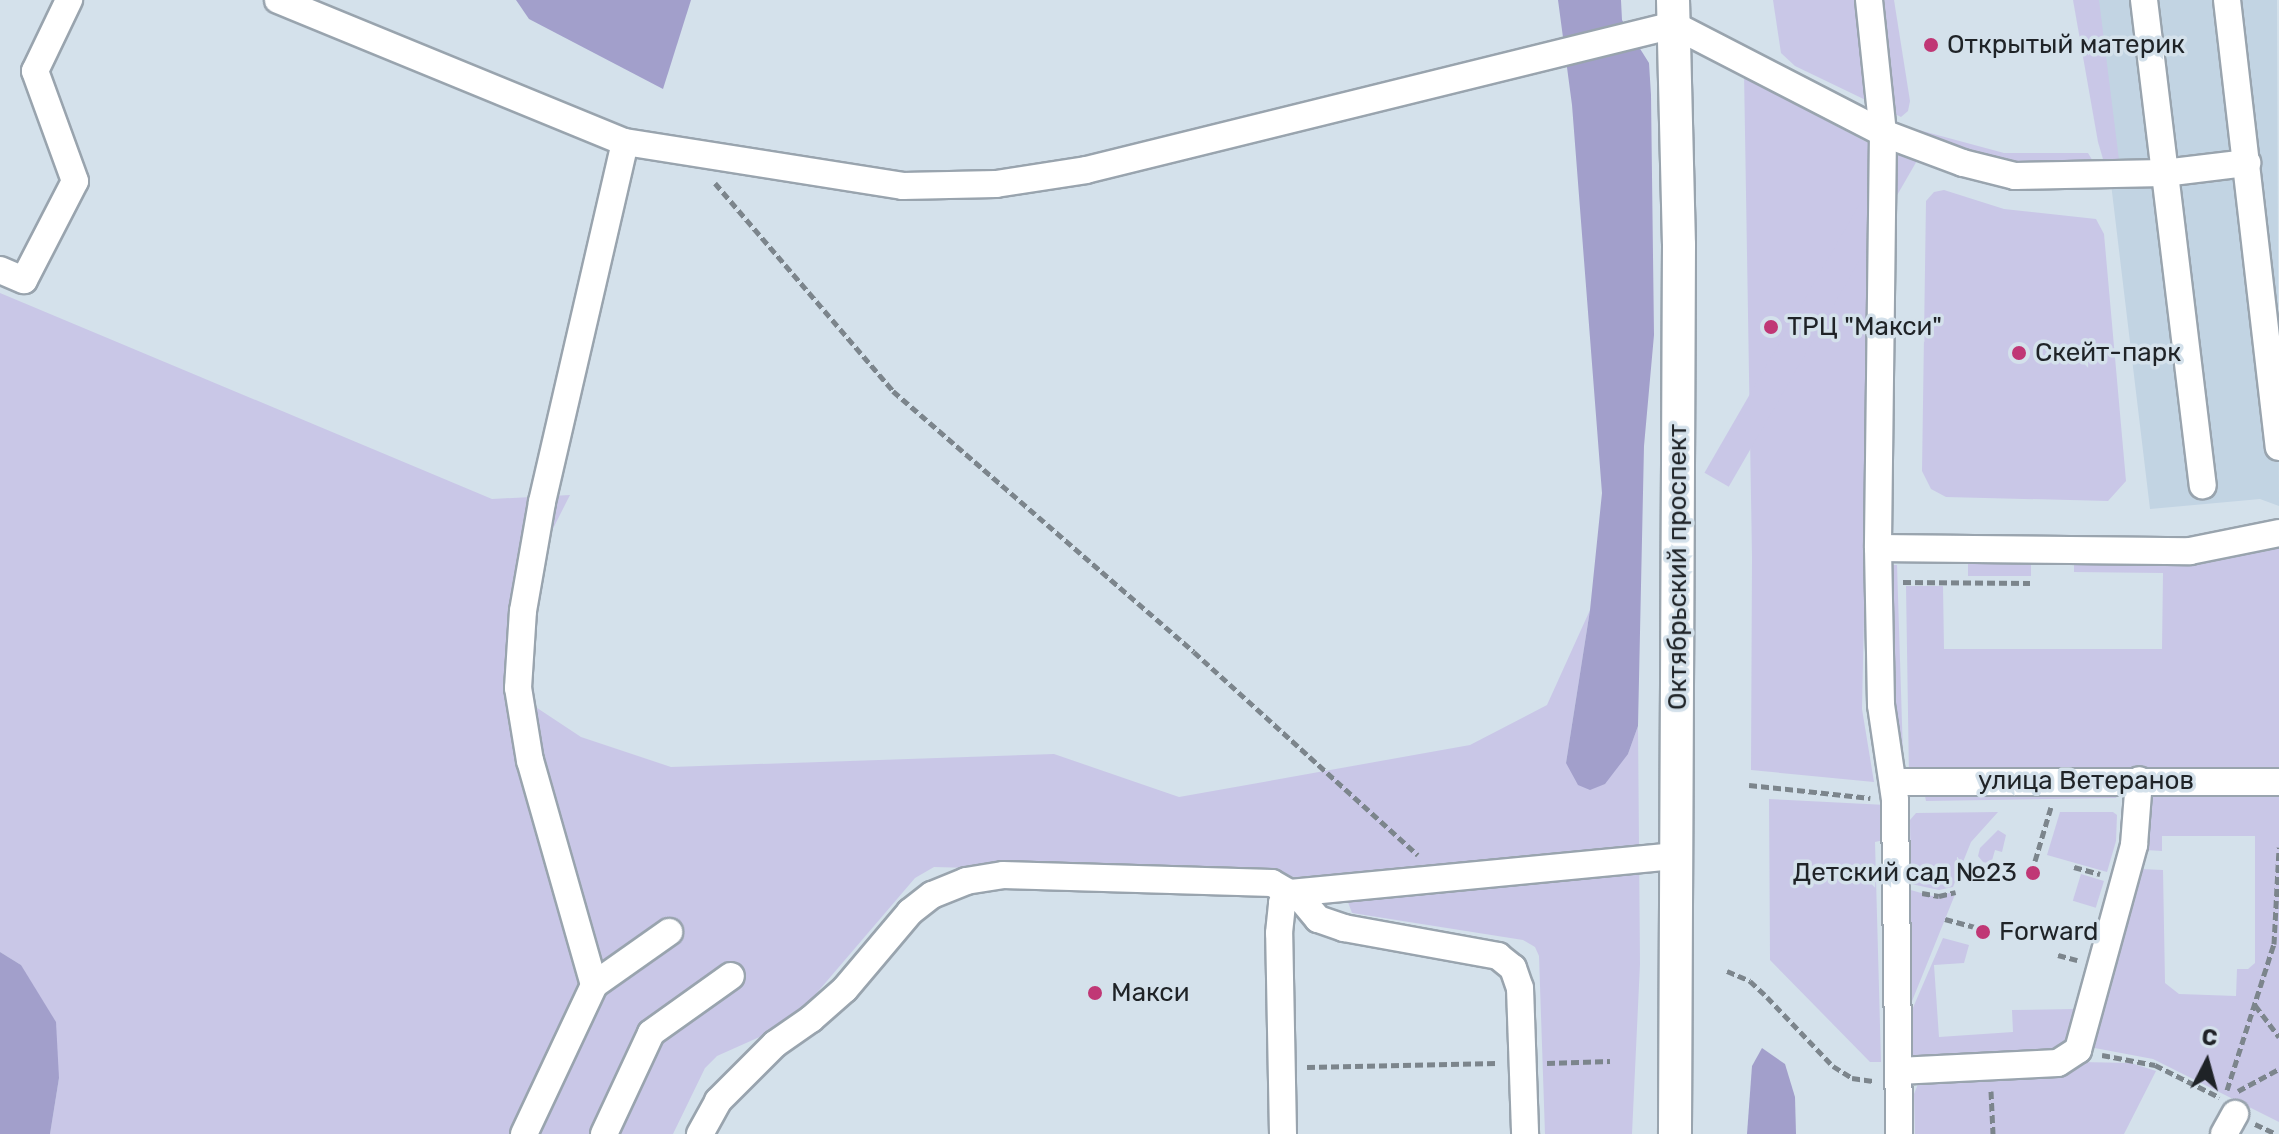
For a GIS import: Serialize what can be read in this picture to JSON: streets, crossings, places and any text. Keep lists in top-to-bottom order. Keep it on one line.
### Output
{"streets":{"main road":["Октябрьский проспект"],"street":["улица Ветеранов"]},"places":["Открытый материк","ТРЦ \"Макси\"","Скейт-парк","Детский сад №23","Forward","Макси"],"north":"top"}
